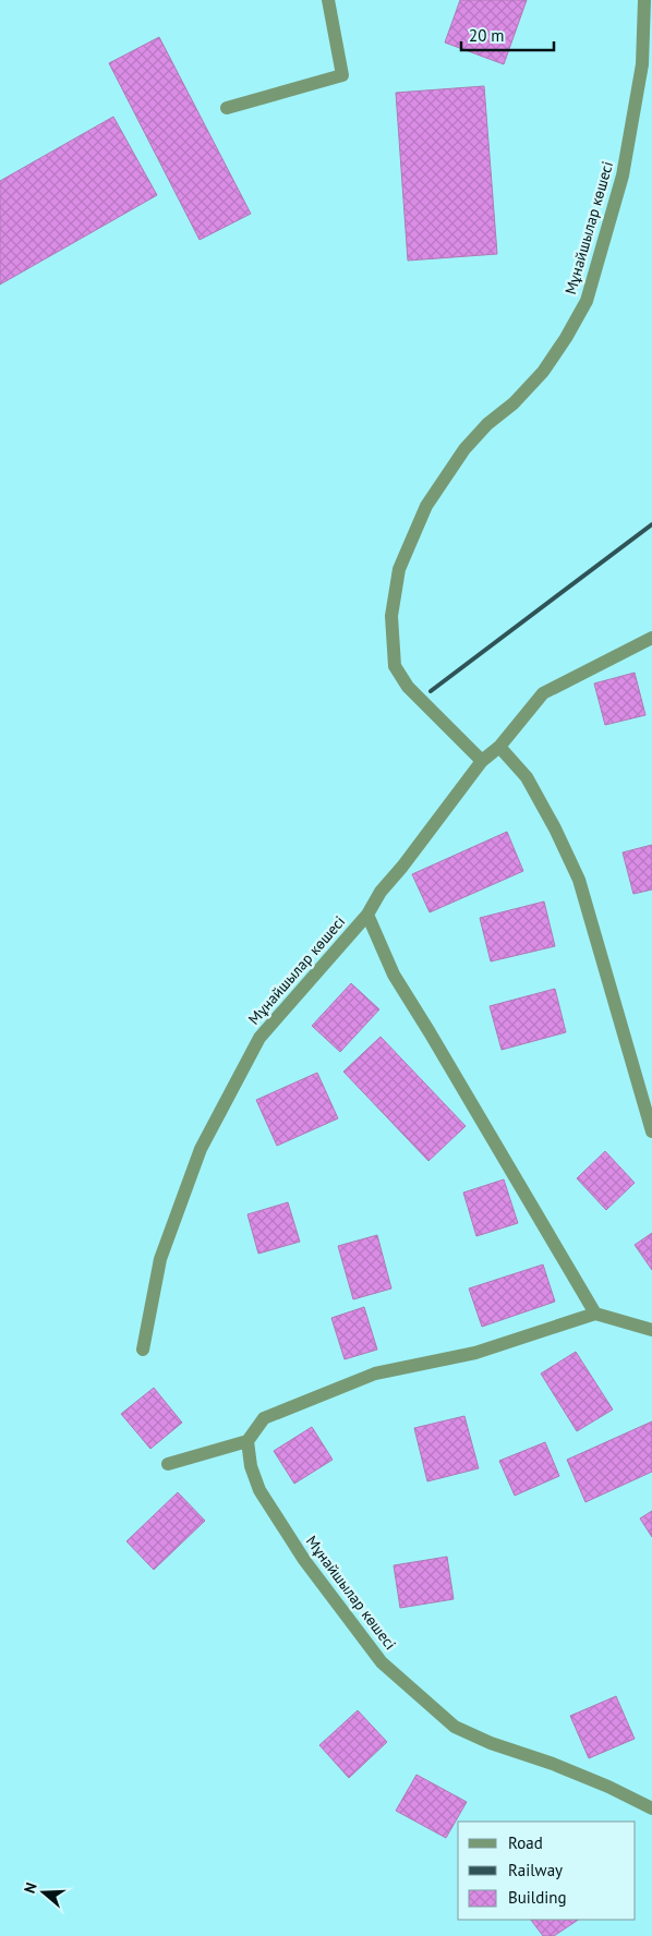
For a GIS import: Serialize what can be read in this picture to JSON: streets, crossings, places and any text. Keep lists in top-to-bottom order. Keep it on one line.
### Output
{"streets":{"street":["Мұнайшылар көшесі"]},"legend":["Road","Railway","Building"],"scale_bar":"20 m","north":"left"}
